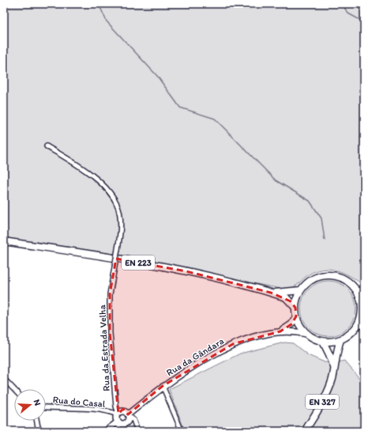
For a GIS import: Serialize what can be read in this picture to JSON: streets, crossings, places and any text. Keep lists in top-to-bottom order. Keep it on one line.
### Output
{"streets":{"main road":["EN 223","Rua da Gândara","EN 327"],"street":["Rua da Estrada Velha","Rua do Casal"]},"crossings":[["EN 223","Rua da Gândara"],["EN 223","EN 327"],["Rua da Estrada Velha","Rua da Gândara"],["Rua da Estrada Velha","Rua do Casal"],["Rua da Gândara","Rua do Casal"],["Rua da Gândara","EN 327"]],"north":"right"}
